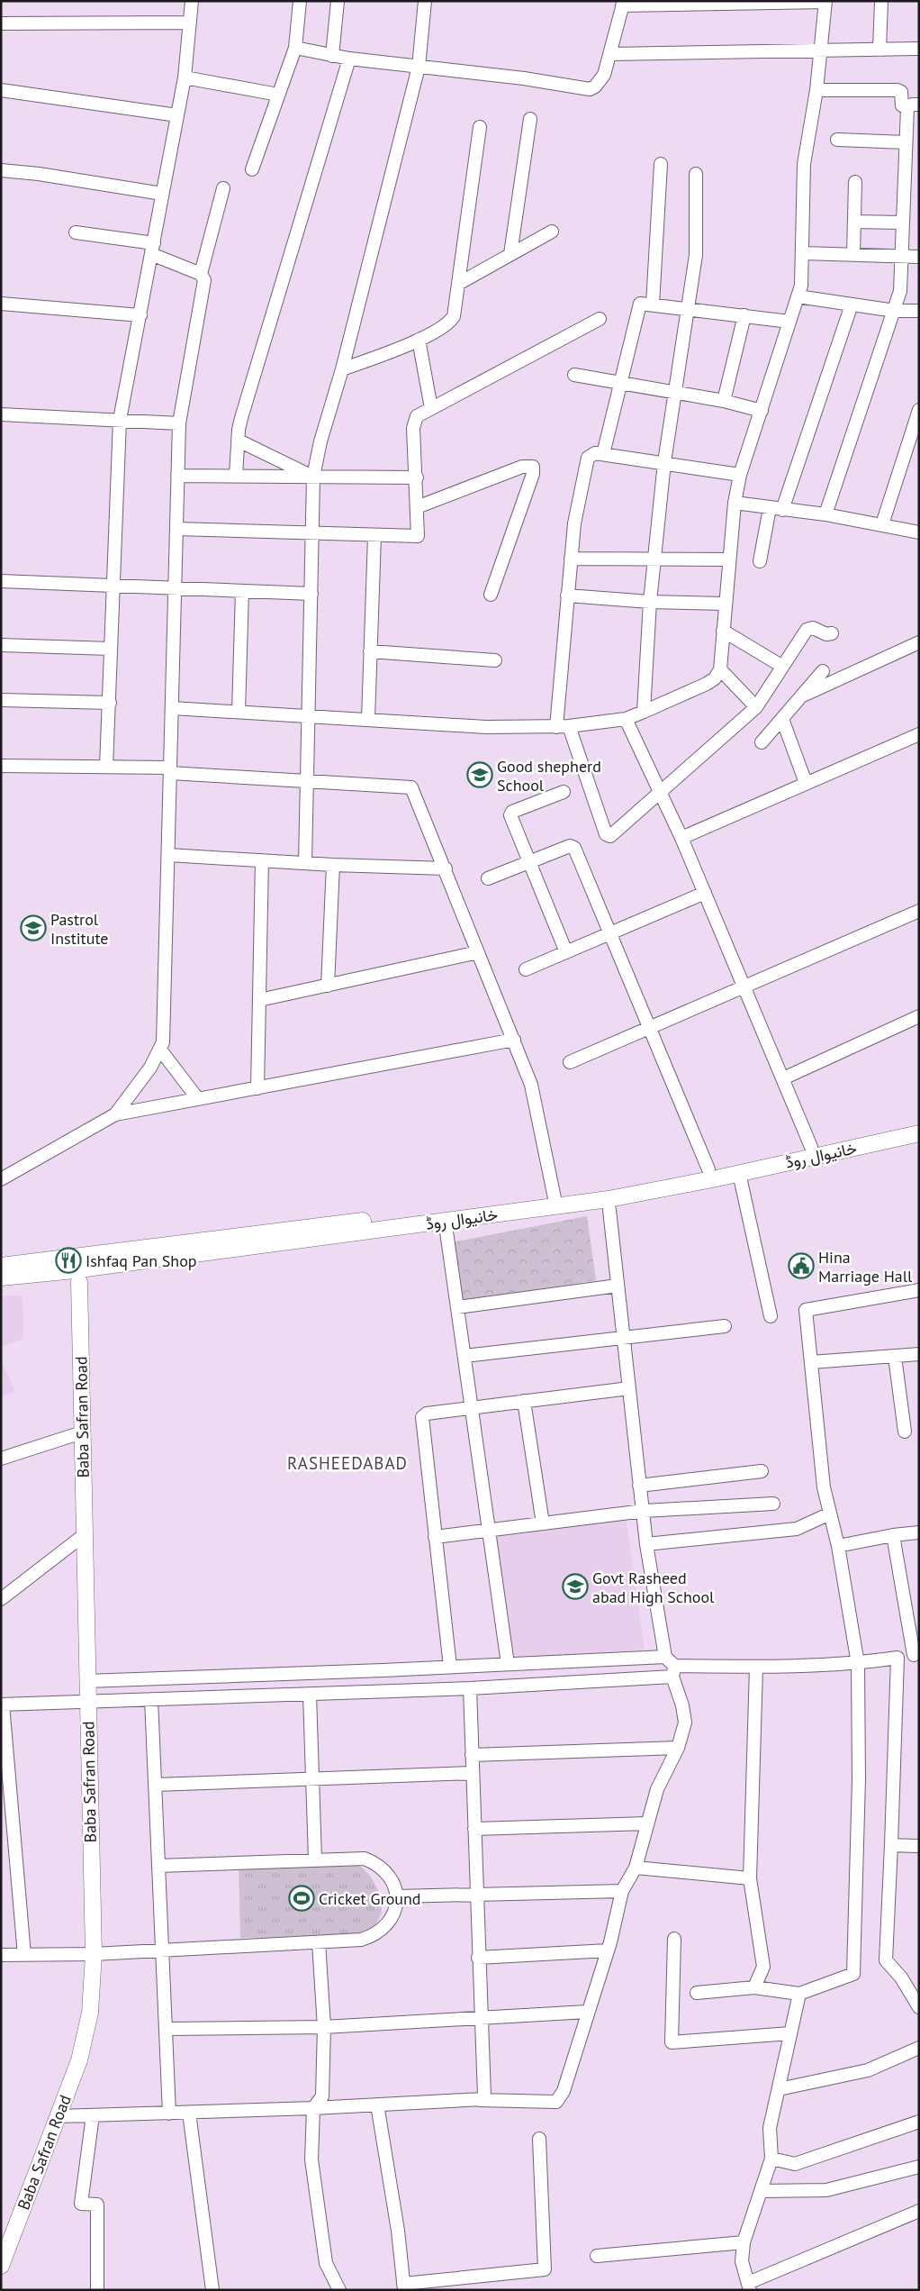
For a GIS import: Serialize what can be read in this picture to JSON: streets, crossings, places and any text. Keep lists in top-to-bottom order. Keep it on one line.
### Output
{"streets":{"main road":["خانیوال روڈ","Baba Safran Road"]},"districts":["RASHEEDABAD"],"places":{"school or university":["Good shepherd School","Pastrol Institute","Govt Rasheed abad High School"],"restaurant":["Ishfaq Pan Shop"],"public building":["Hina Marriage Hall"],"sports":["Cricket Ground"]}}
